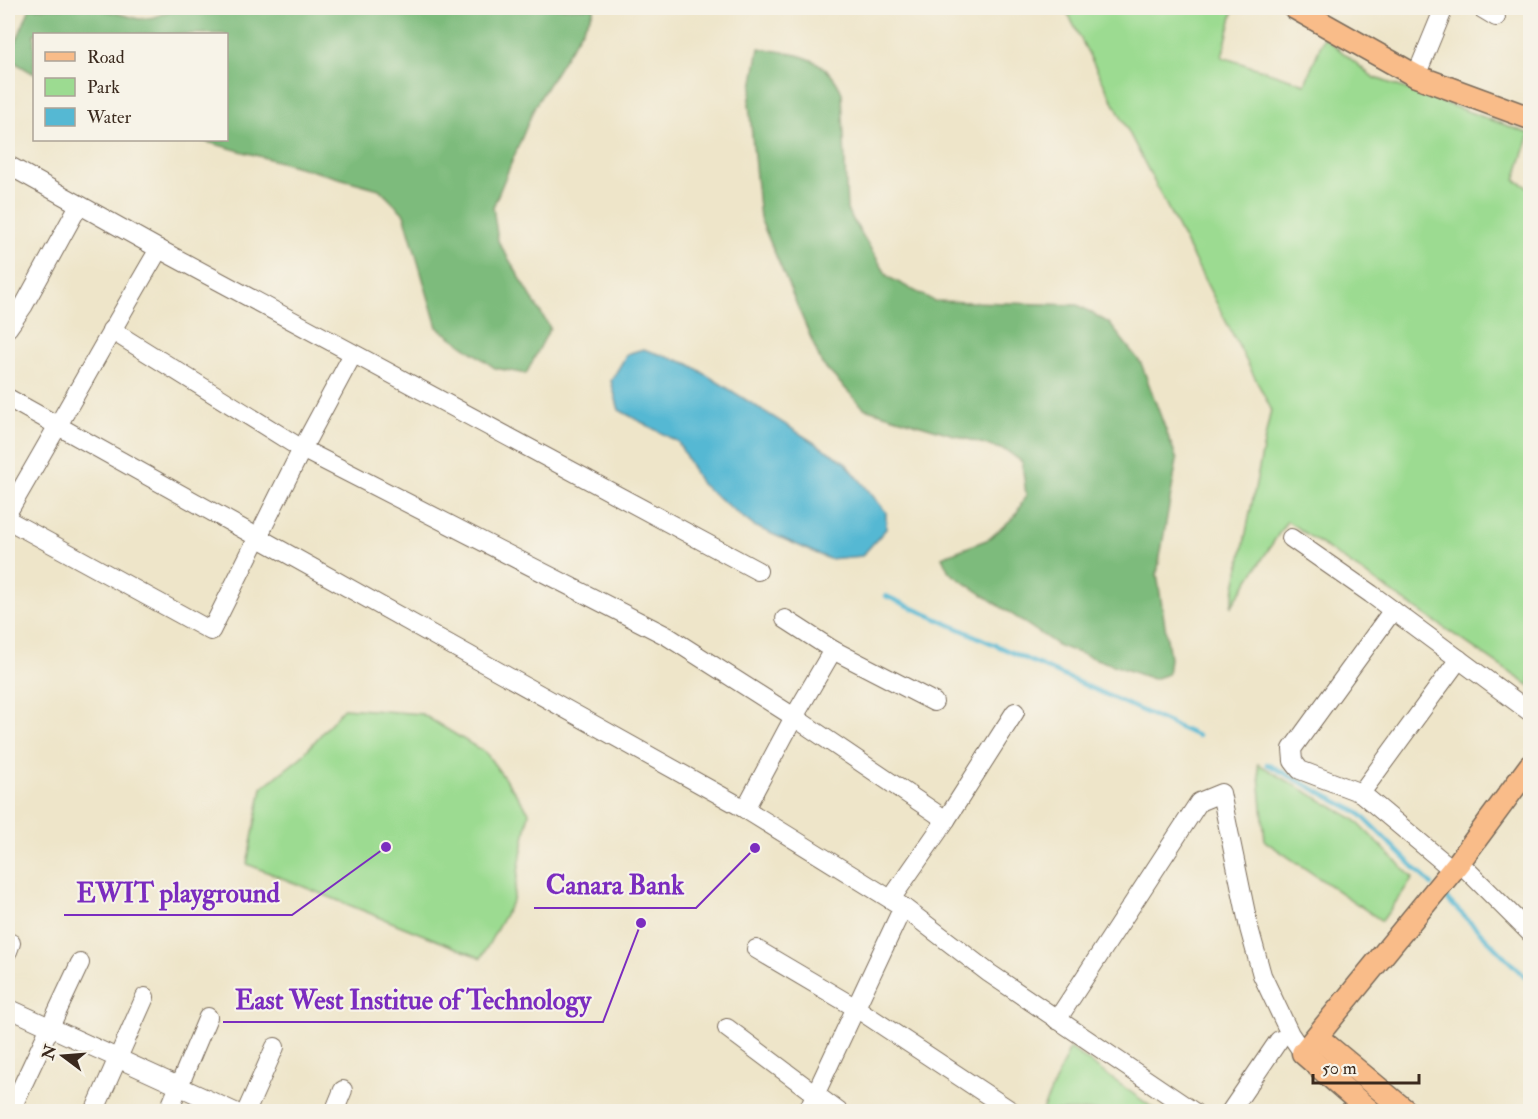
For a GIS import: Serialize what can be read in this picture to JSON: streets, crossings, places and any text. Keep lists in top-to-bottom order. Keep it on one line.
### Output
{"places":["EWIT playground","Canara Bank","East West Institue of Technology"],"legend":["Road","Park","Water"],"scale_bar":"50 m","north":"left"}
